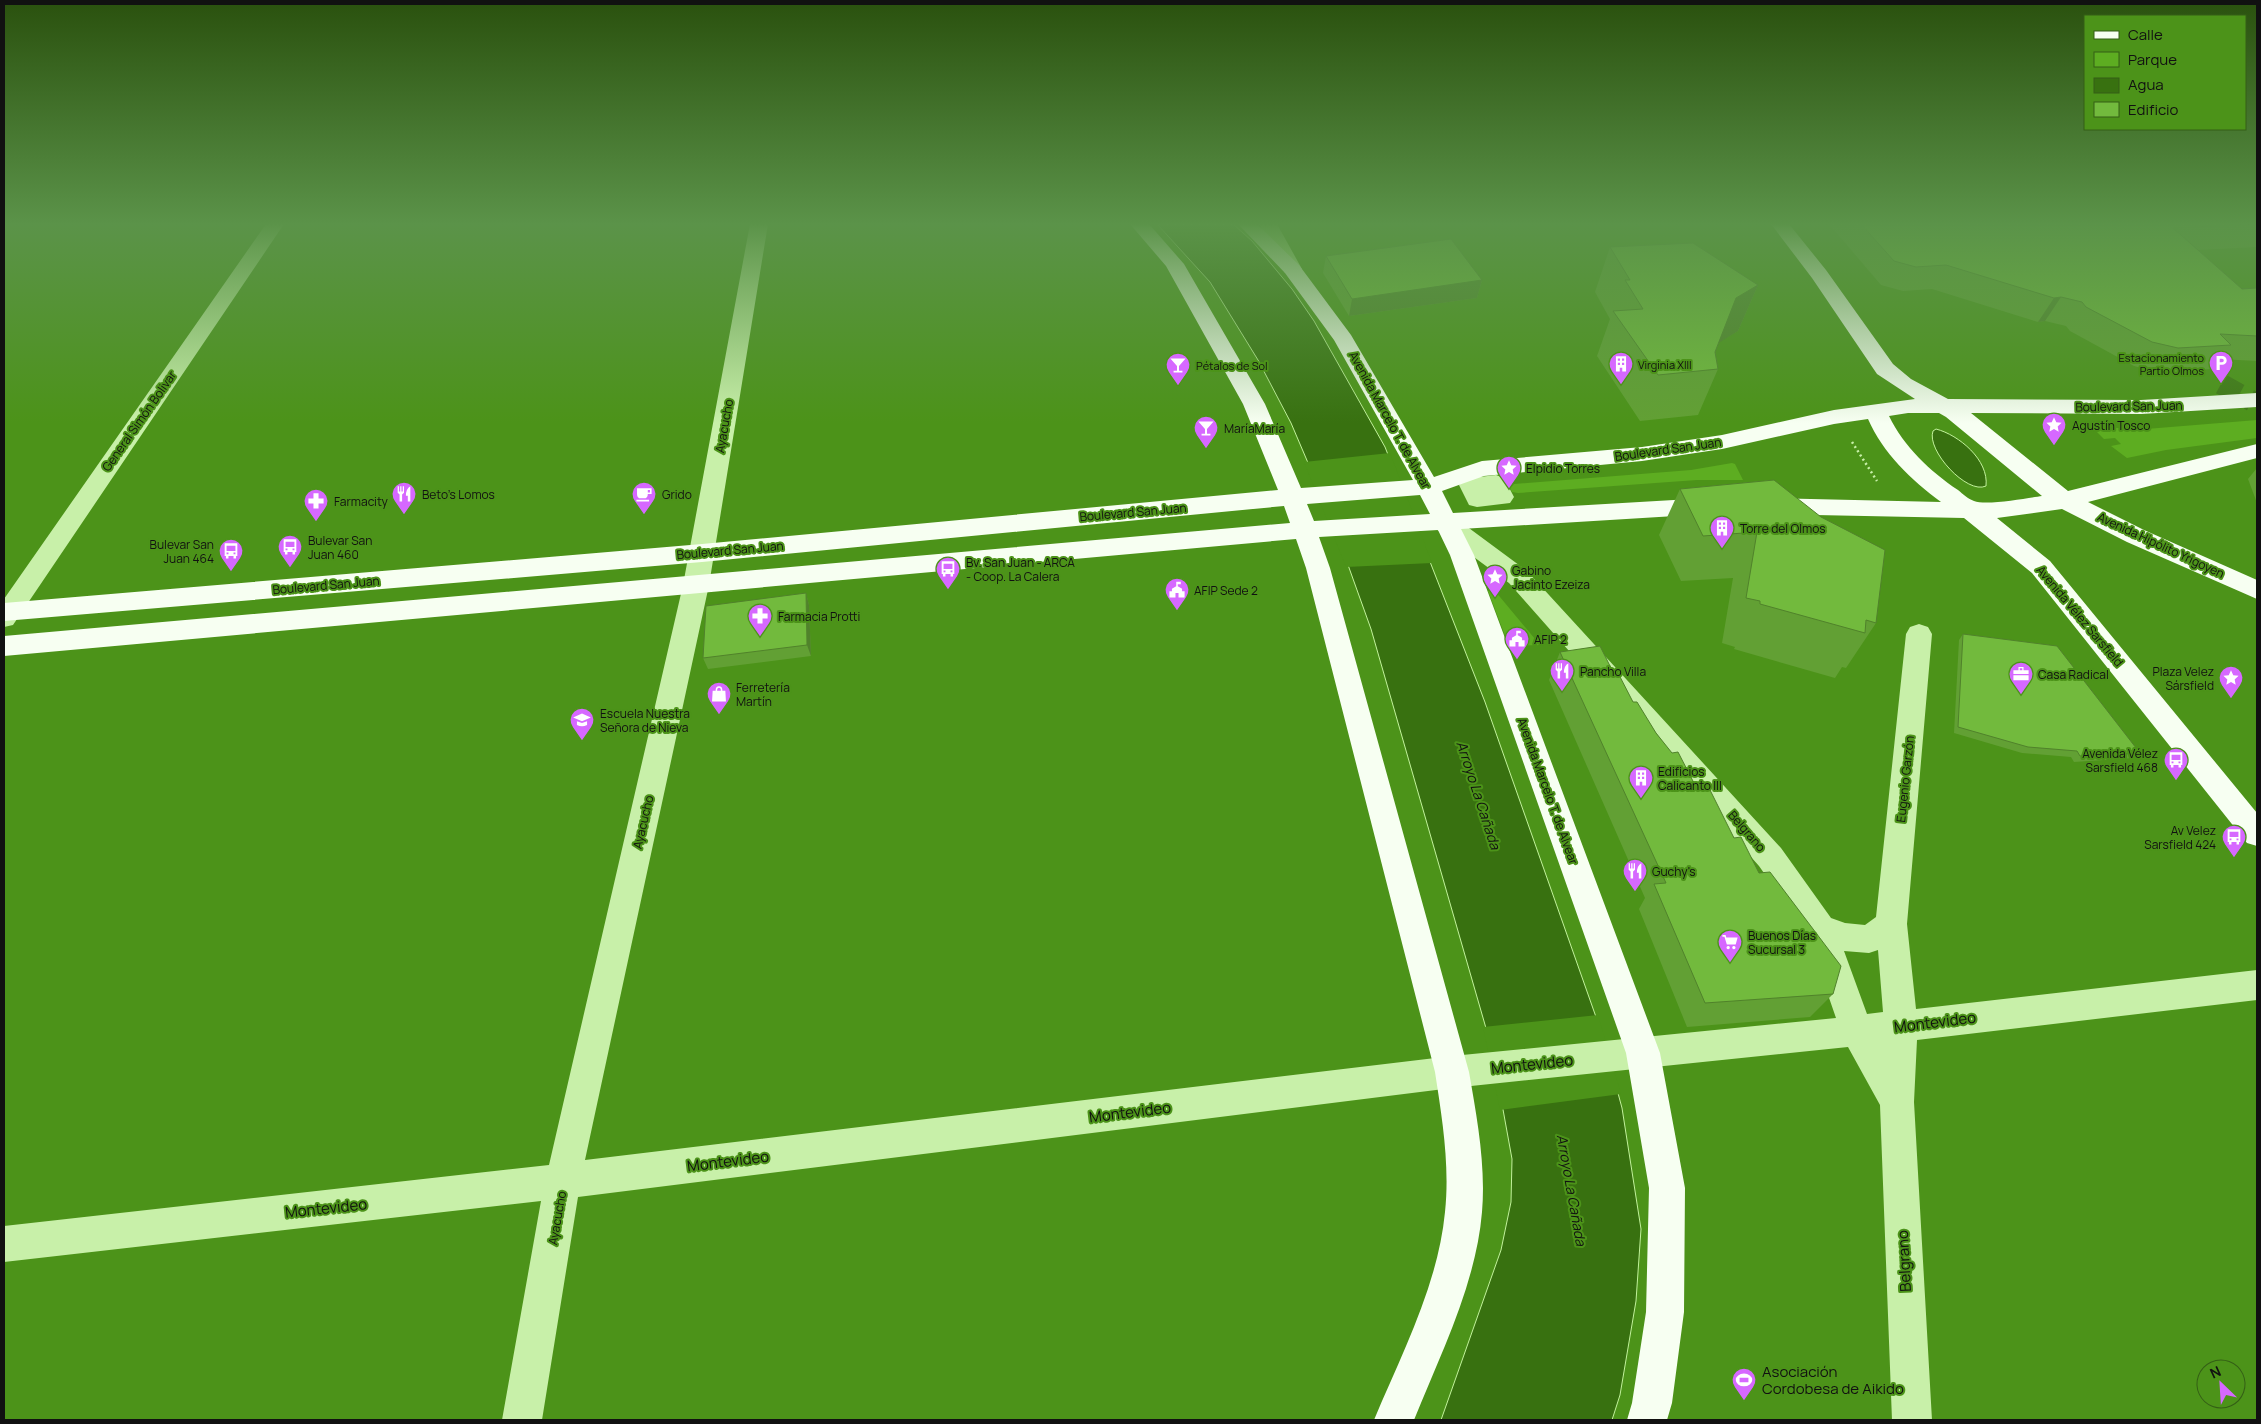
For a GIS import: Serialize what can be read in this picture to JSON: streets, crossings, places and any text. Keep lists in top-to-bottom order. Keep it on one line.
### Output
{"streets":{"main road":["Boulevard San Juan","Avenida Marcelo T. de Alvear","Avenida Hipólito Yrigoyen","Avenida Vélez Sarsfield"],"street":["General Simón Bolivar","Ayacucho","Eugenio Garzón","Belgrano","Montevideo"]},"crossings":[["Boulevard San Juan","Avenida Marcelo T. de Alvear"],["Boulevard San Juan","General Simón Bolivar"],["Boulevard San Juan","Ayacucho"],["Boulevard San Juan","Avenida Vélez Sarsfield"],["Avenida Marcelo T. de Alvear","Belgrano"],["Avenida Marcelo T. de Alvear","Montevideo"],["Ayacucho","Montevideo"],["Eugenio Garzón","Belgrano"],["Eugenio Garzón","Montevideo"],["Belgrano","Montevideo"]],"water":["Arroyo La Cañada"],"places":{"parking":["Estacionamiento Partio Olmos"],"building":["Virginia XIII","Torre del Olmos","Edificios Calicanto III"],"bar":["Pétalos de Sol","MaríaMaría"],"place":["Agustín Tosco","Elpidio Torres","Gabino Jacinto Ezeiza","Plaza Velez Sársfield"],"restaurant":["Beto's Lomos","Pancho Villa","Guchy's"],"cafe":["Grido"],"pharmacy":["Farmacity","Farmacia Protti"],"bus stop":["Bulevar San Juan 460","Bulevar San Juan 464","Bv. San Juan - ARCA - Coop. La Calera","Avenida Vélez Sarsfield 468","Av Velez Sarsfield 424"],"public building":["AFIP Sede 2","AFIP 2"],"office":["Casa Radical"],"shop":["Ferretería Martín"],"school or university":["Escuela Nuestra Señora de Nieva"],"supermarket":["Buenos Días Sucursal 3"],"sports":["Asociación Cordobesa de Aikido"]},"legend":["Calle","Parque","Agua","Edificio"],"north":"top left"}
